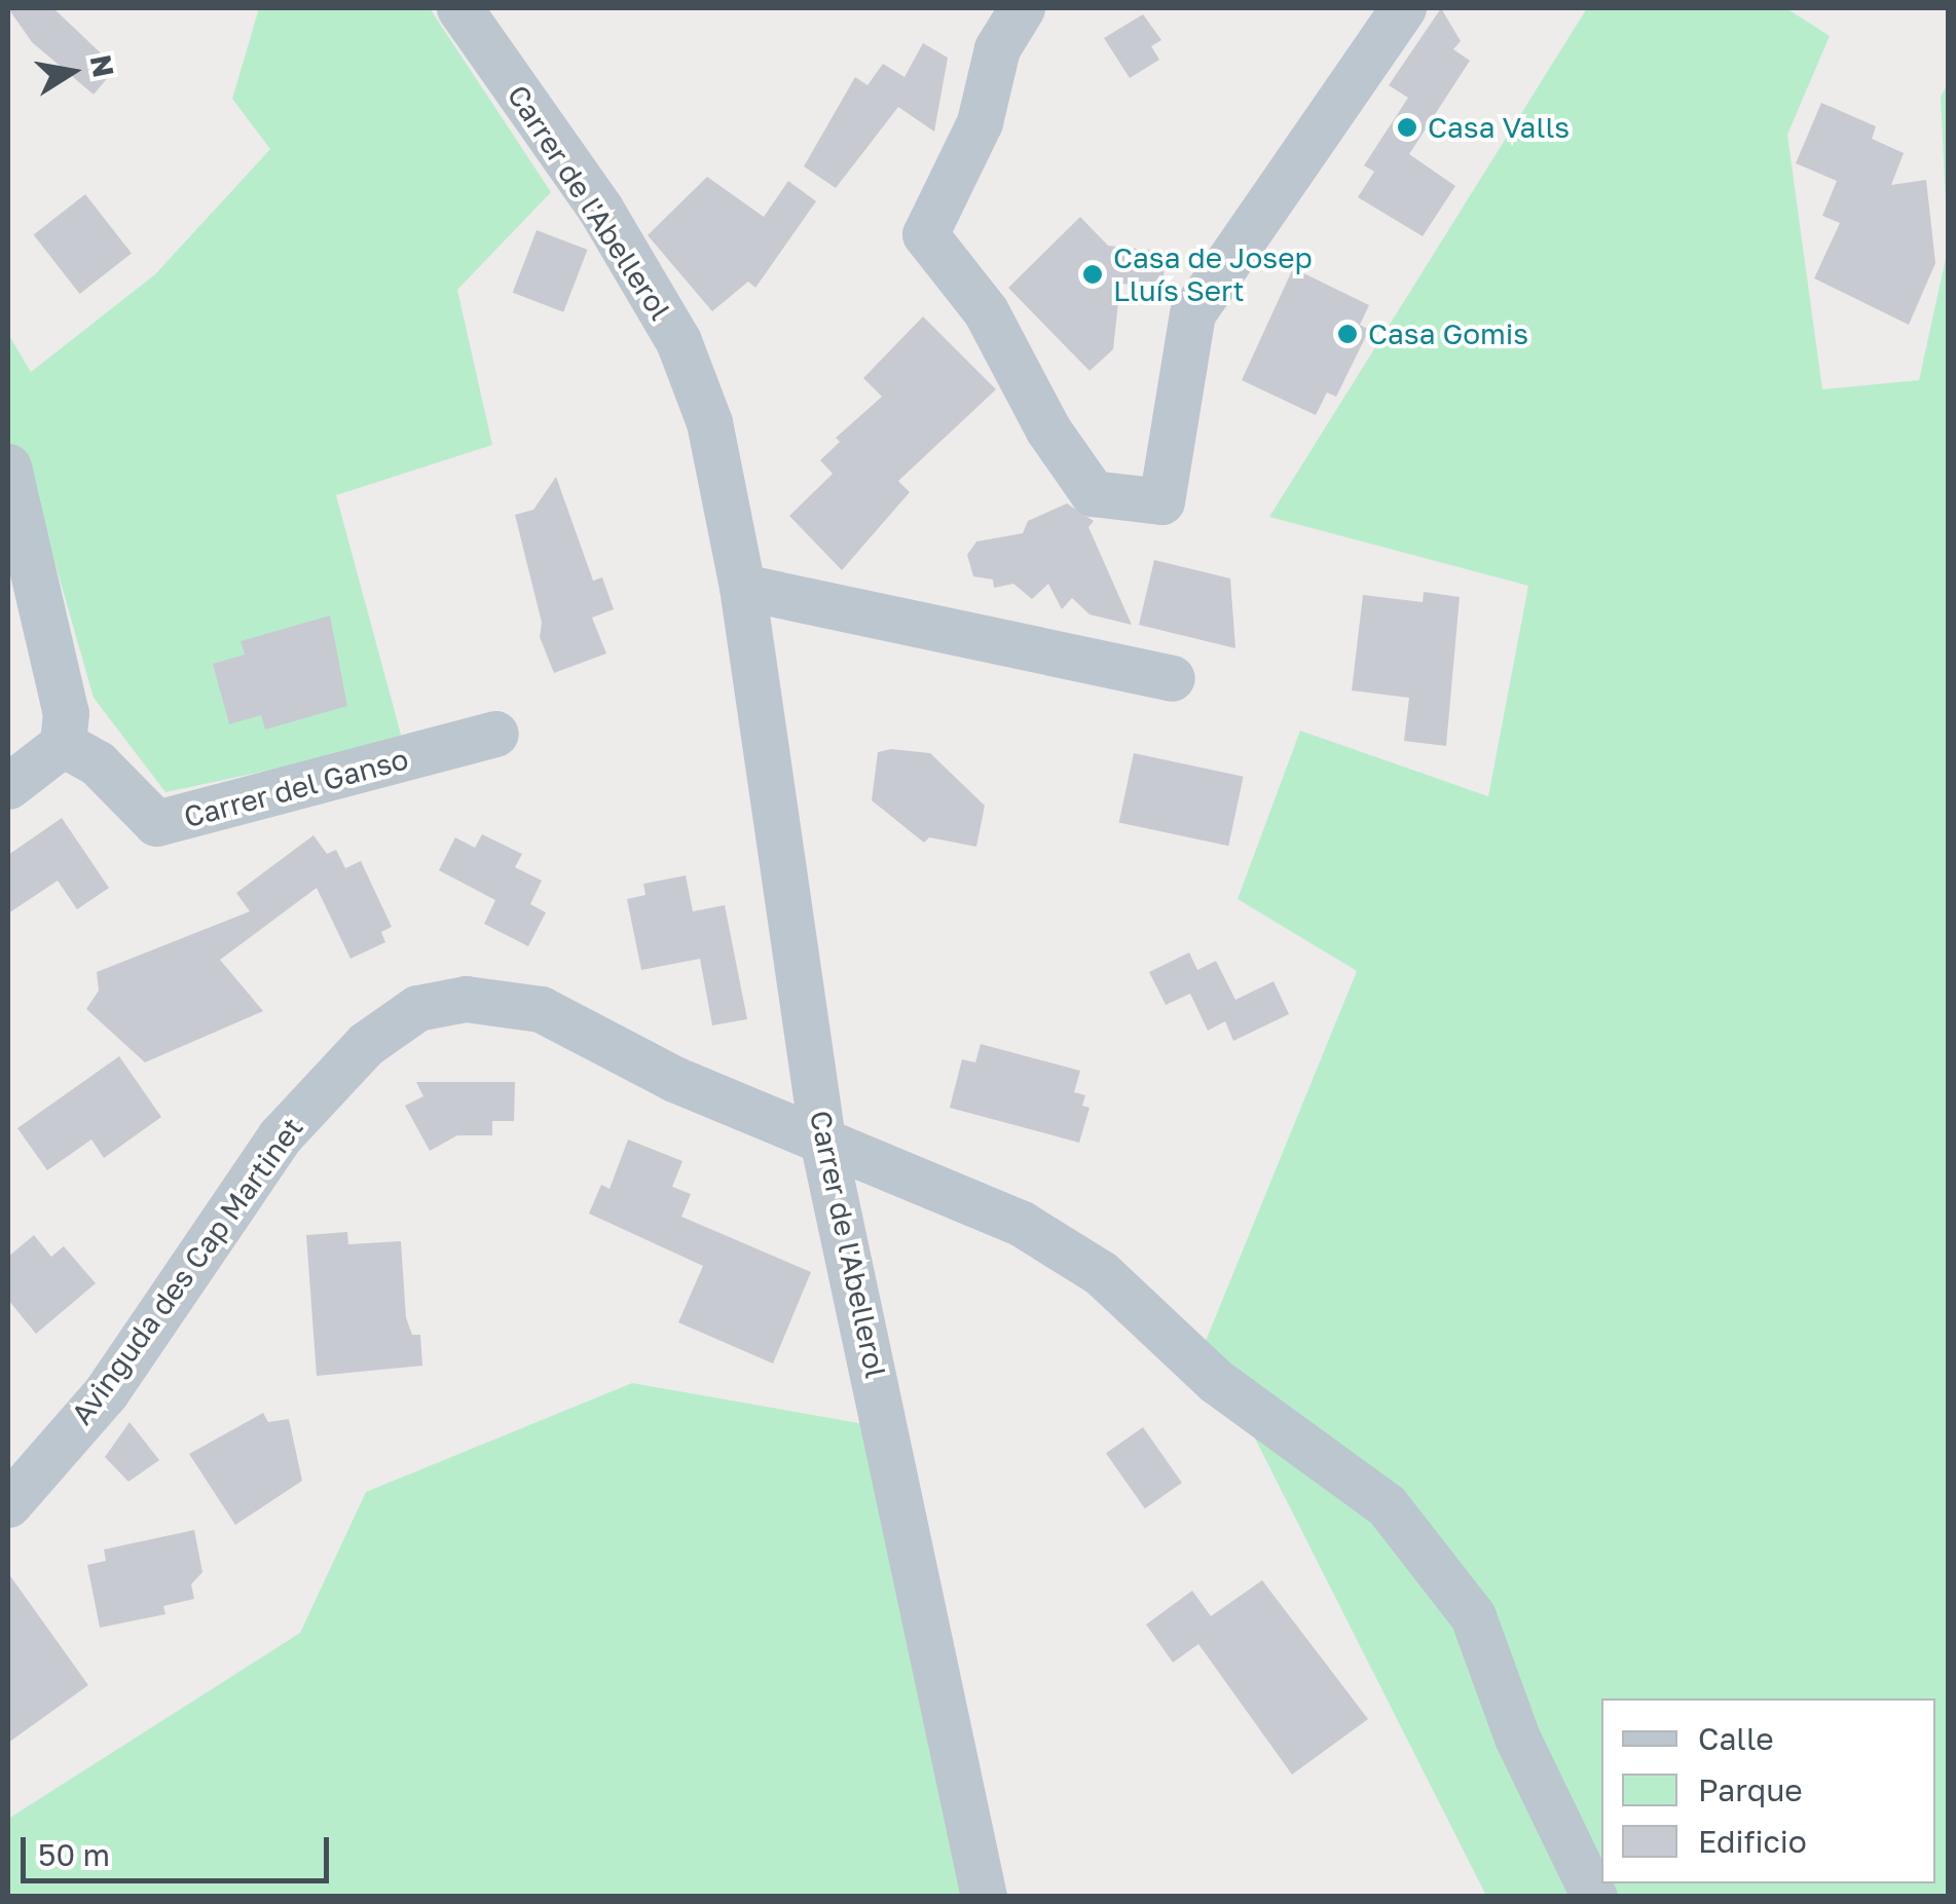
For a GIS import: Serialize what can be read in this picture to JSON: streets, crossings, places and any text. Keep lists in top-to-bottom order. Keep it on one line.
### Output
{"streets":{"street":["Carrer de l'Abellerol","Carrer del Ganso","Avinguda des Cap Martinet"]},"crossings":[["Carrer de l'Abellerol","Avinguda des Cap Martinet"]],"places":["Casa Valls","Casa de Josep Lluís Sert","Casa Gomis"],"legend":["Calle","Parque","Edificio"],"scale_bar":"50 m","north":"right"}
